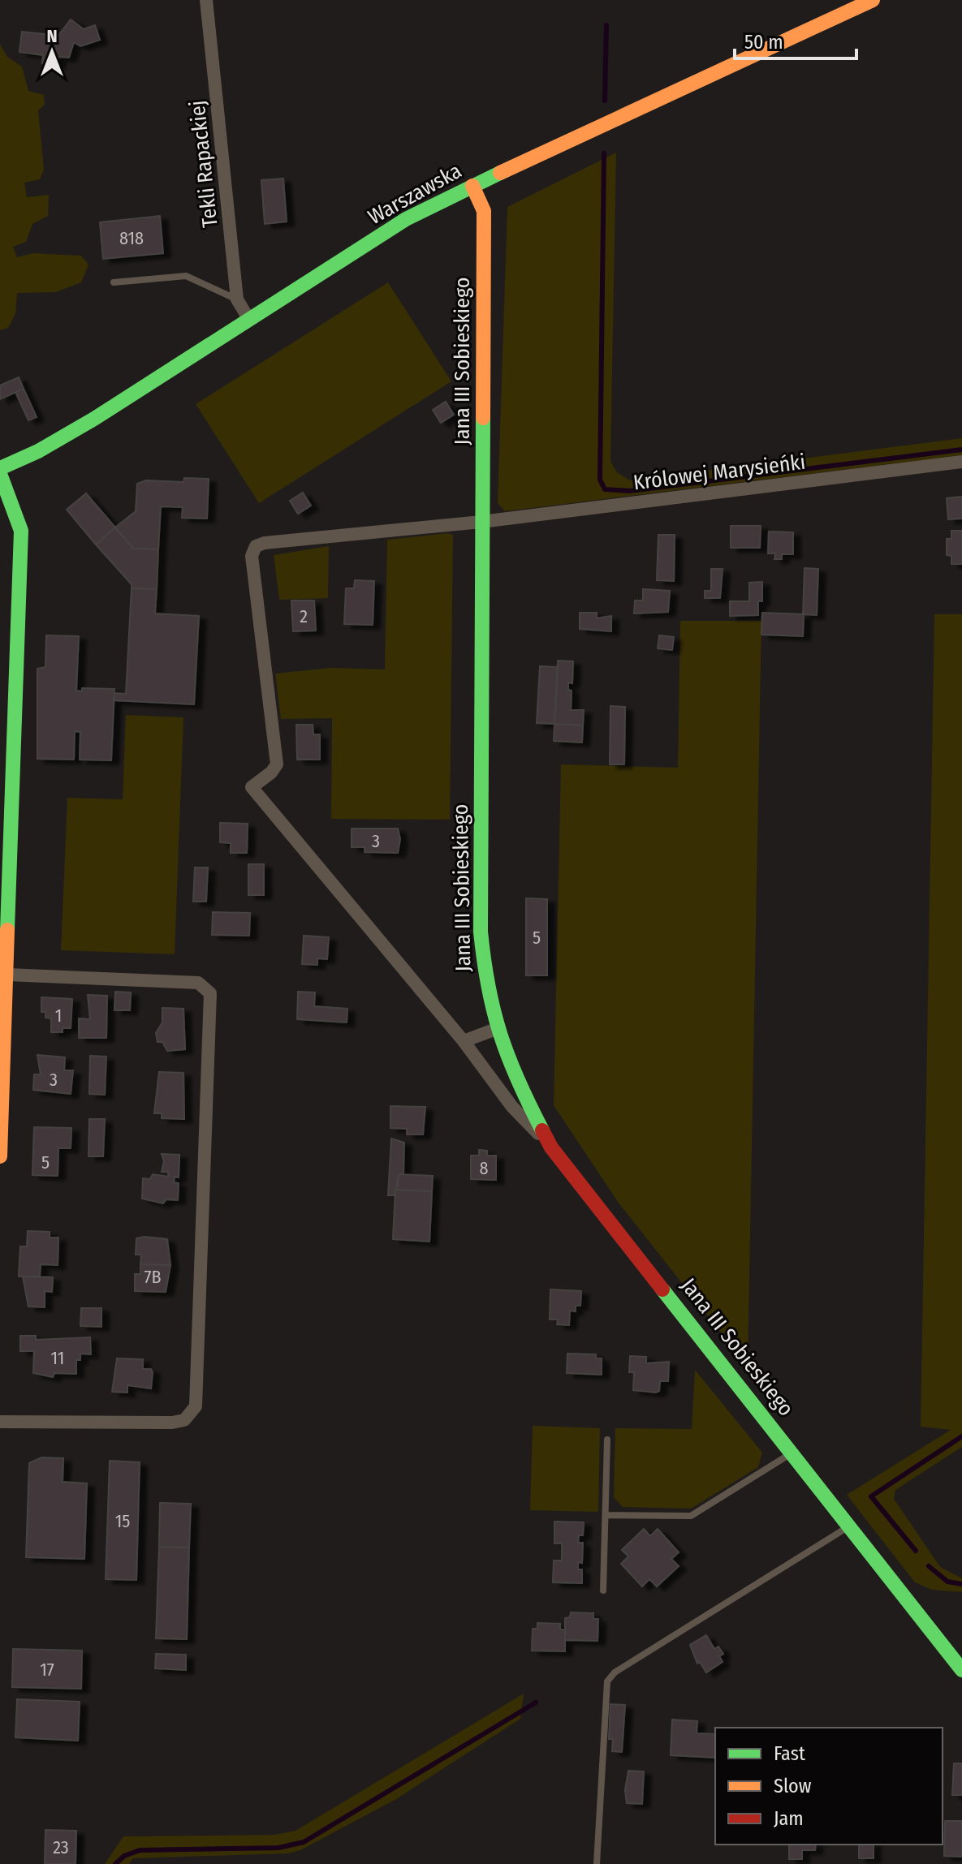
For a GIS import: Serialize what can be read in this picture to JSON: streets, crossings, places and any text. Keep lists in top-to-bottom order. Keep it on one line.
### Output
{"streets":{"main road":["Warszawska","Jana III Sobieskiego"],"street":["Tekli Rapackiej","Królowej Marysieńki"]},"crossings":[["Tekli Rapackiej","Warszawska"],["Warszawska","Jana III Sobieskiego"],["Jana III Sobieskiego","Królowej Marysieńki"]],"house_numbers":["818","2","3","5","1","3","5","8","7B","11","15","17","23"],"legend":["Fast","Slow","Jam"],"scale_bar":"50 m","north":"top"}
